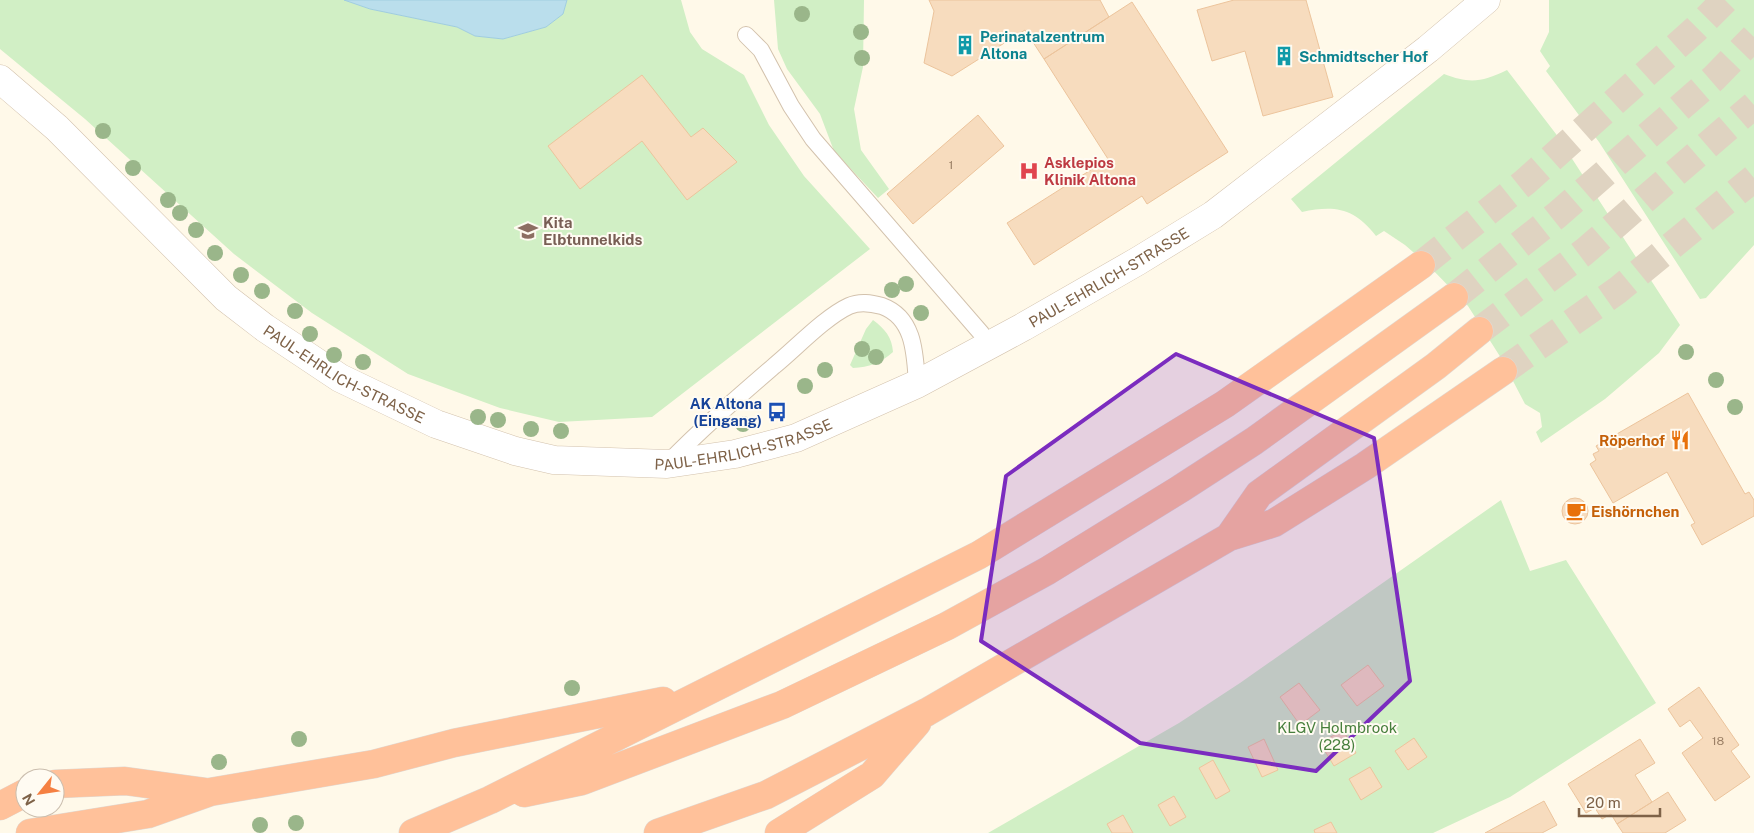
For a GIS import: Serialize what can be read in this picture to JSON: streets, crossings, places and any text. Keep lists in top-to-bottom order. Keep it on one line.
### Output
{"streets":{"street":["PAUL-EHRLICH-STRASSE"]},"parks":["KLGV Holmbrook (228)"],"places":{"building":["Perinatalzentrum Altona","Schmidtscher Hof"],"hospital":["Asklepios Klinik Altona"],"school or university":["Kita Elbtunnelkids"],"bus stop":["AK Altona (Eingang)"],"restaurant":["Röperhof"],"cafe":["Eishörnchen"]},"house_numbers":["1","18"],"scale_bar":"20 m","north":"bottom left"}
